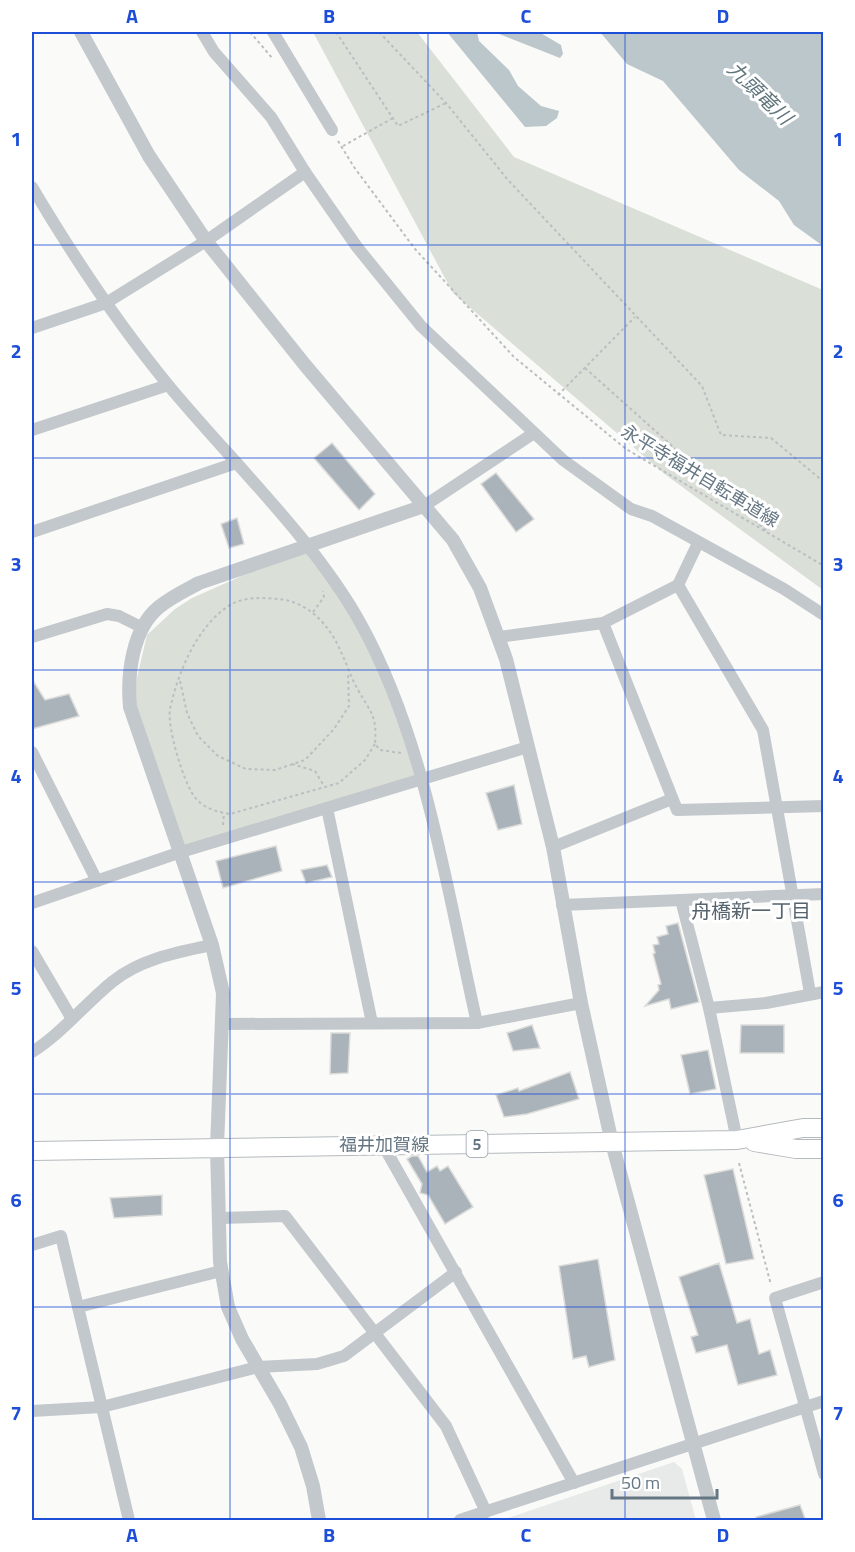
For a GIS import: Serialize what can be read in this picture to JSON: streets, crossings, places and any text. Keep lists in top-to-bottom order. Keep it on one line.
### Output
{"streets":{"main road":["5","福井加賀線"],"path":["永平寺福井自転車道線"]},"districts":["舟橋新一丁目"],"water":["九頭竜川"],"scale_bar":"50 m","grid":{"columns":["A","B","C","D"],"rows":["1","2","3","4","5","6","7"]}}
